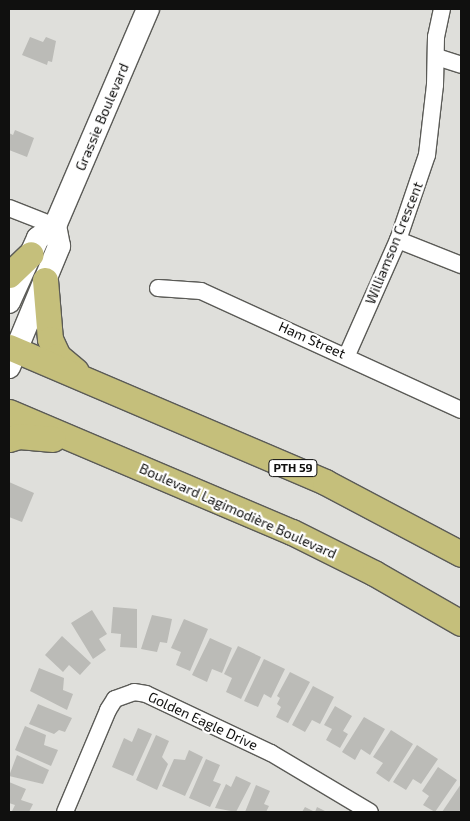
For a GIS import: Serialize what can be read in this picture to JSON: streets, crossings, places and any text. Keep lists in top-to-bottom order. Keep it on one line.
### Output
{"streets":{"main road":["Grassie Boulevard","PTH 59","Boulevard Lagimodière Boulevard"],"street":["Williamson Crescent","Ham Street","Golden Eagle Drive"]},"crossings":[["Grassie Boulevard","PTH 59"],["Williamson Crescent","Ham Street"]]}
